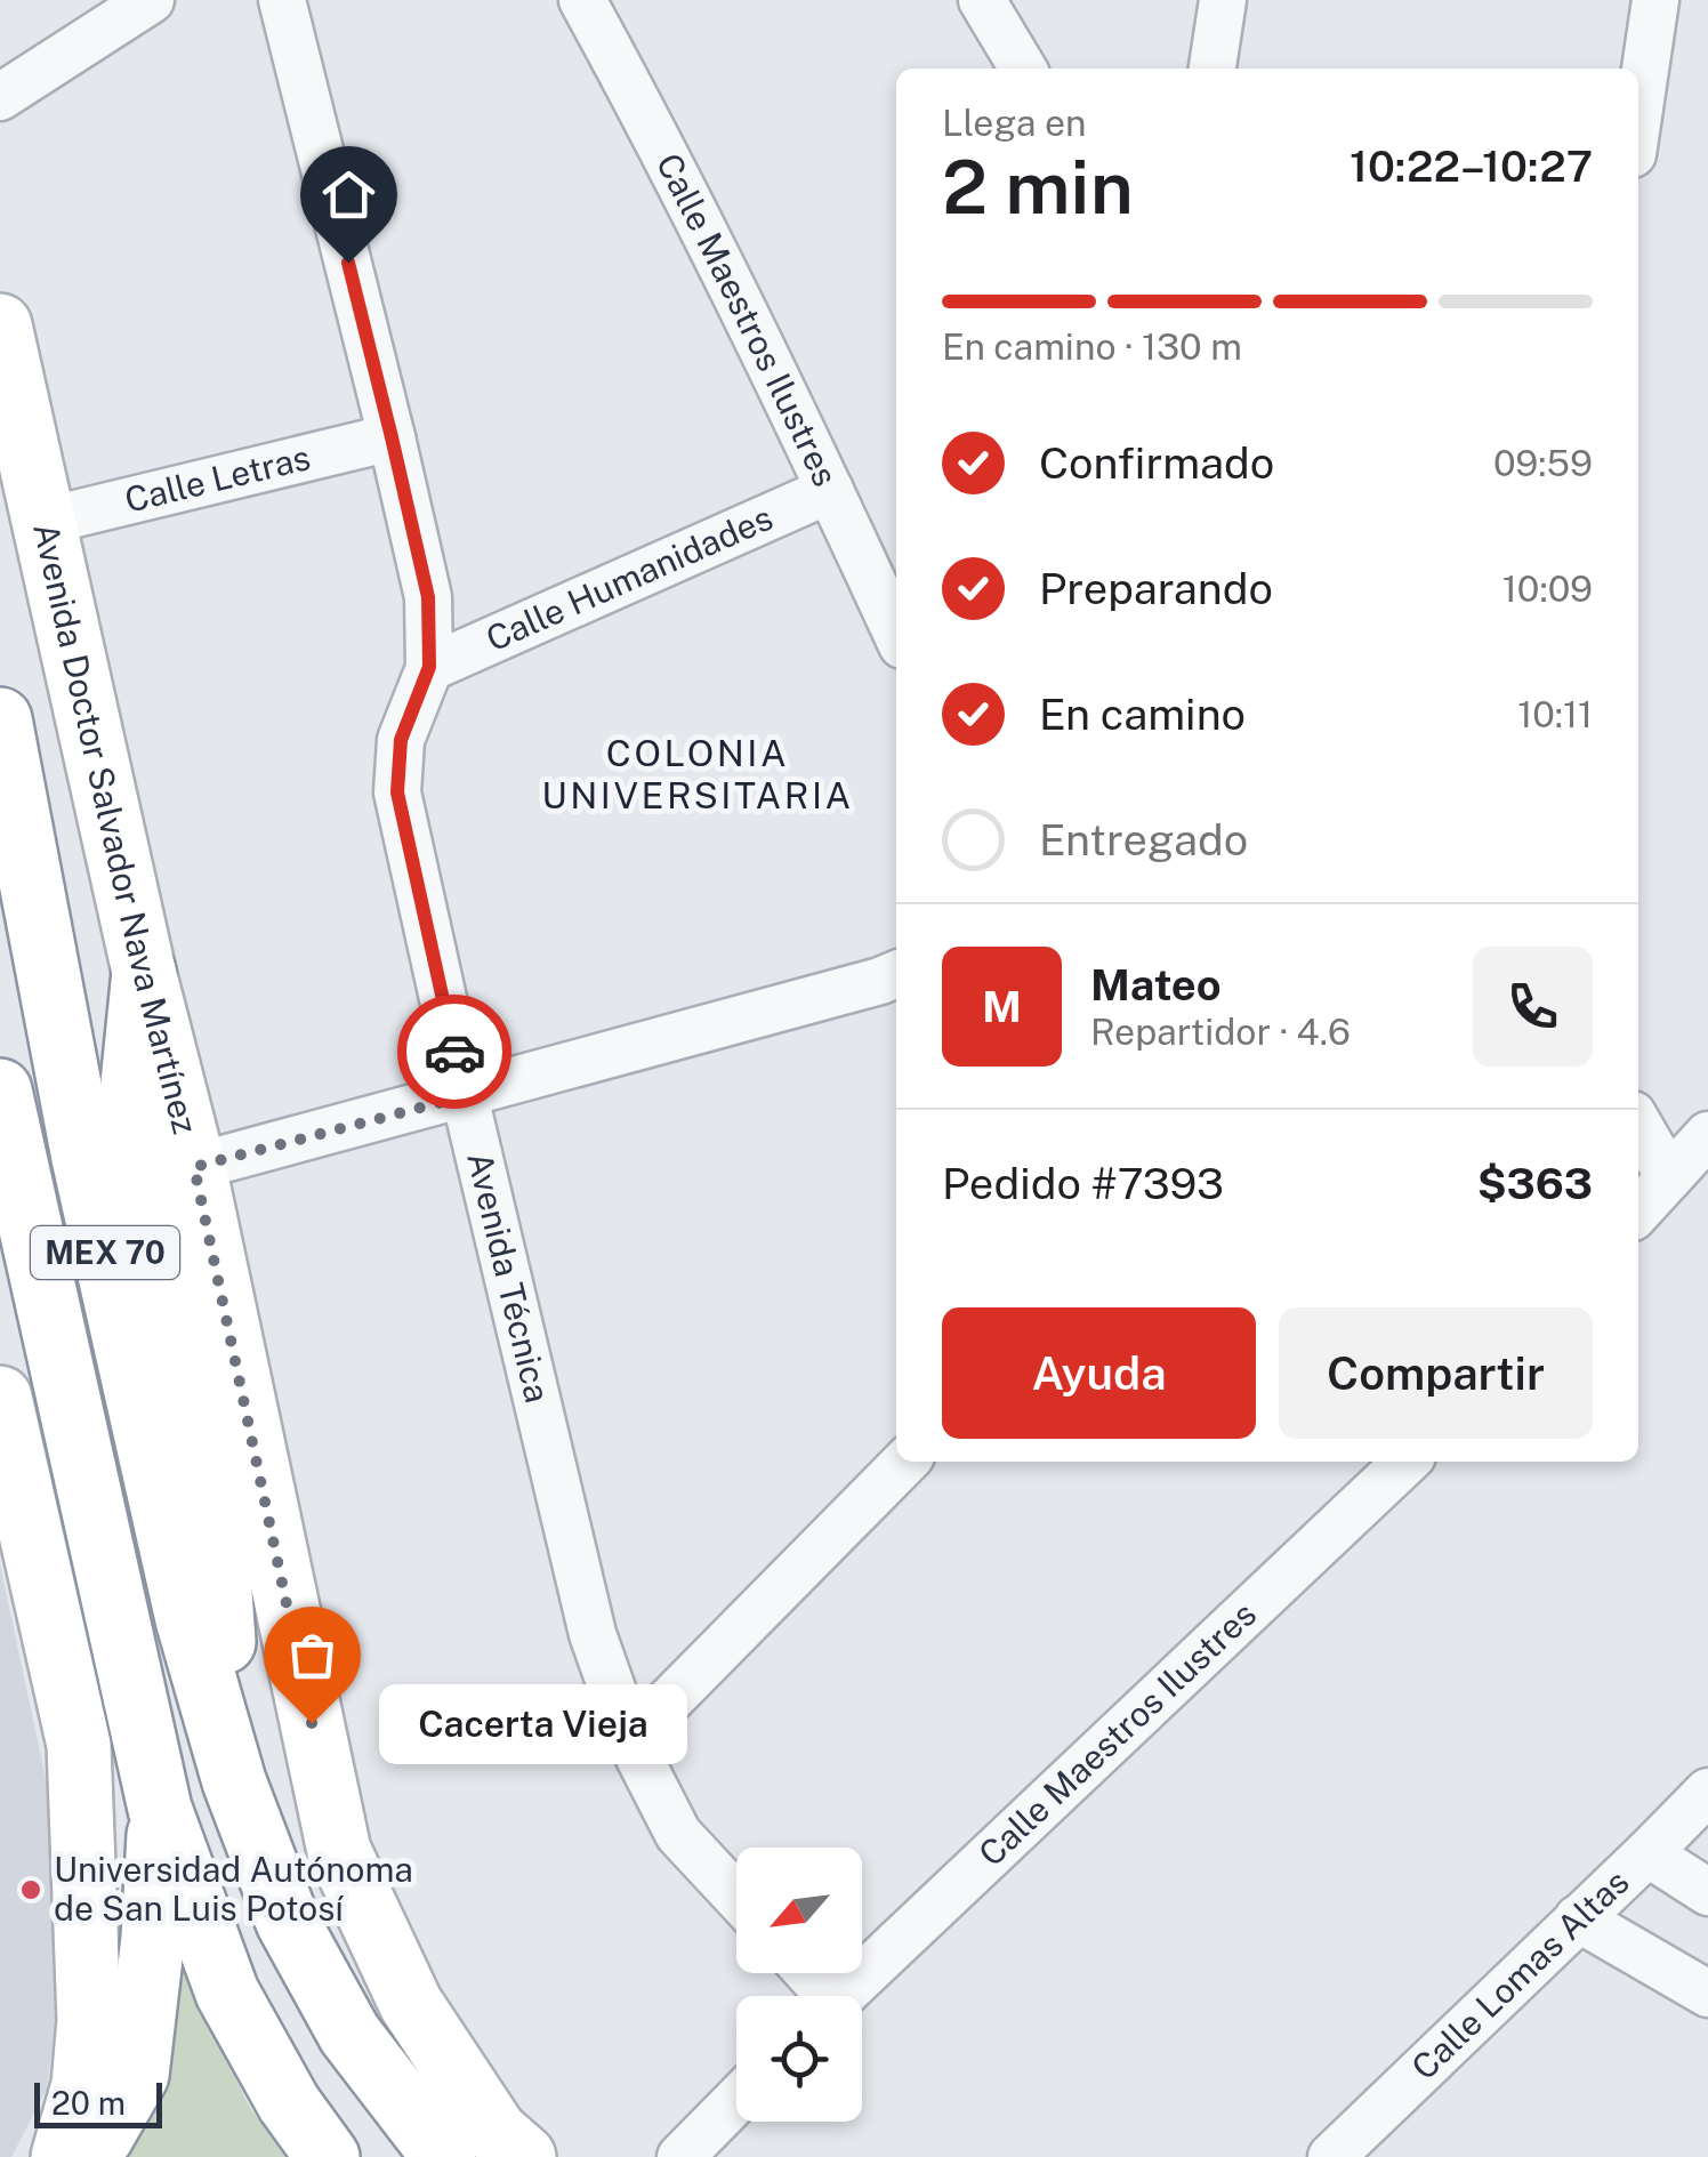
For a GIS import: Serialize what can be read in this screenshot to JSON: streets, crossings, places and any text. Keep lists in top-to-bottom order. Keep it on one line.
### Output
{"streets":{"main road":["Avenida Doctor Salvador Nava Martínez","MEX 70"],"street":["Calle Maestros Ilustres","Calle Letras","Calle Humanidades","Avenida Técnica","Calle Lomas Altas"]},"crossings":[["Calle Maestros Ilustres","Calle Humanidades"],["Calle Letras","Avenida Doctor Salvador Nava Martínez"],["Calle Letras","Avenida Técnica"],["Calle Humanidades","Avenida Técnica"]],"districts":["COLONIA UNIVERSITARIA"],"places":["Cacerta Vieja","Universidad Autónoma de San Luis Potosí"],"scale_bar":"20 m","north":"bottom left","page":{"heading":["2 min","Llega en","10:22–10:27"],"panel":["Mateo","Repartidor · 4.6","Pedido #7393","$363"],"bar":"En camino · 130 m","list":[["Confirmado","09:59"],["Preparando","10:09"],["En camino","10:11"],"Entregado"],"round":"M","buttons":["Ayuda","Compartir"],"bubble":"Cacerta Vieja","scale":"20 m"}}
